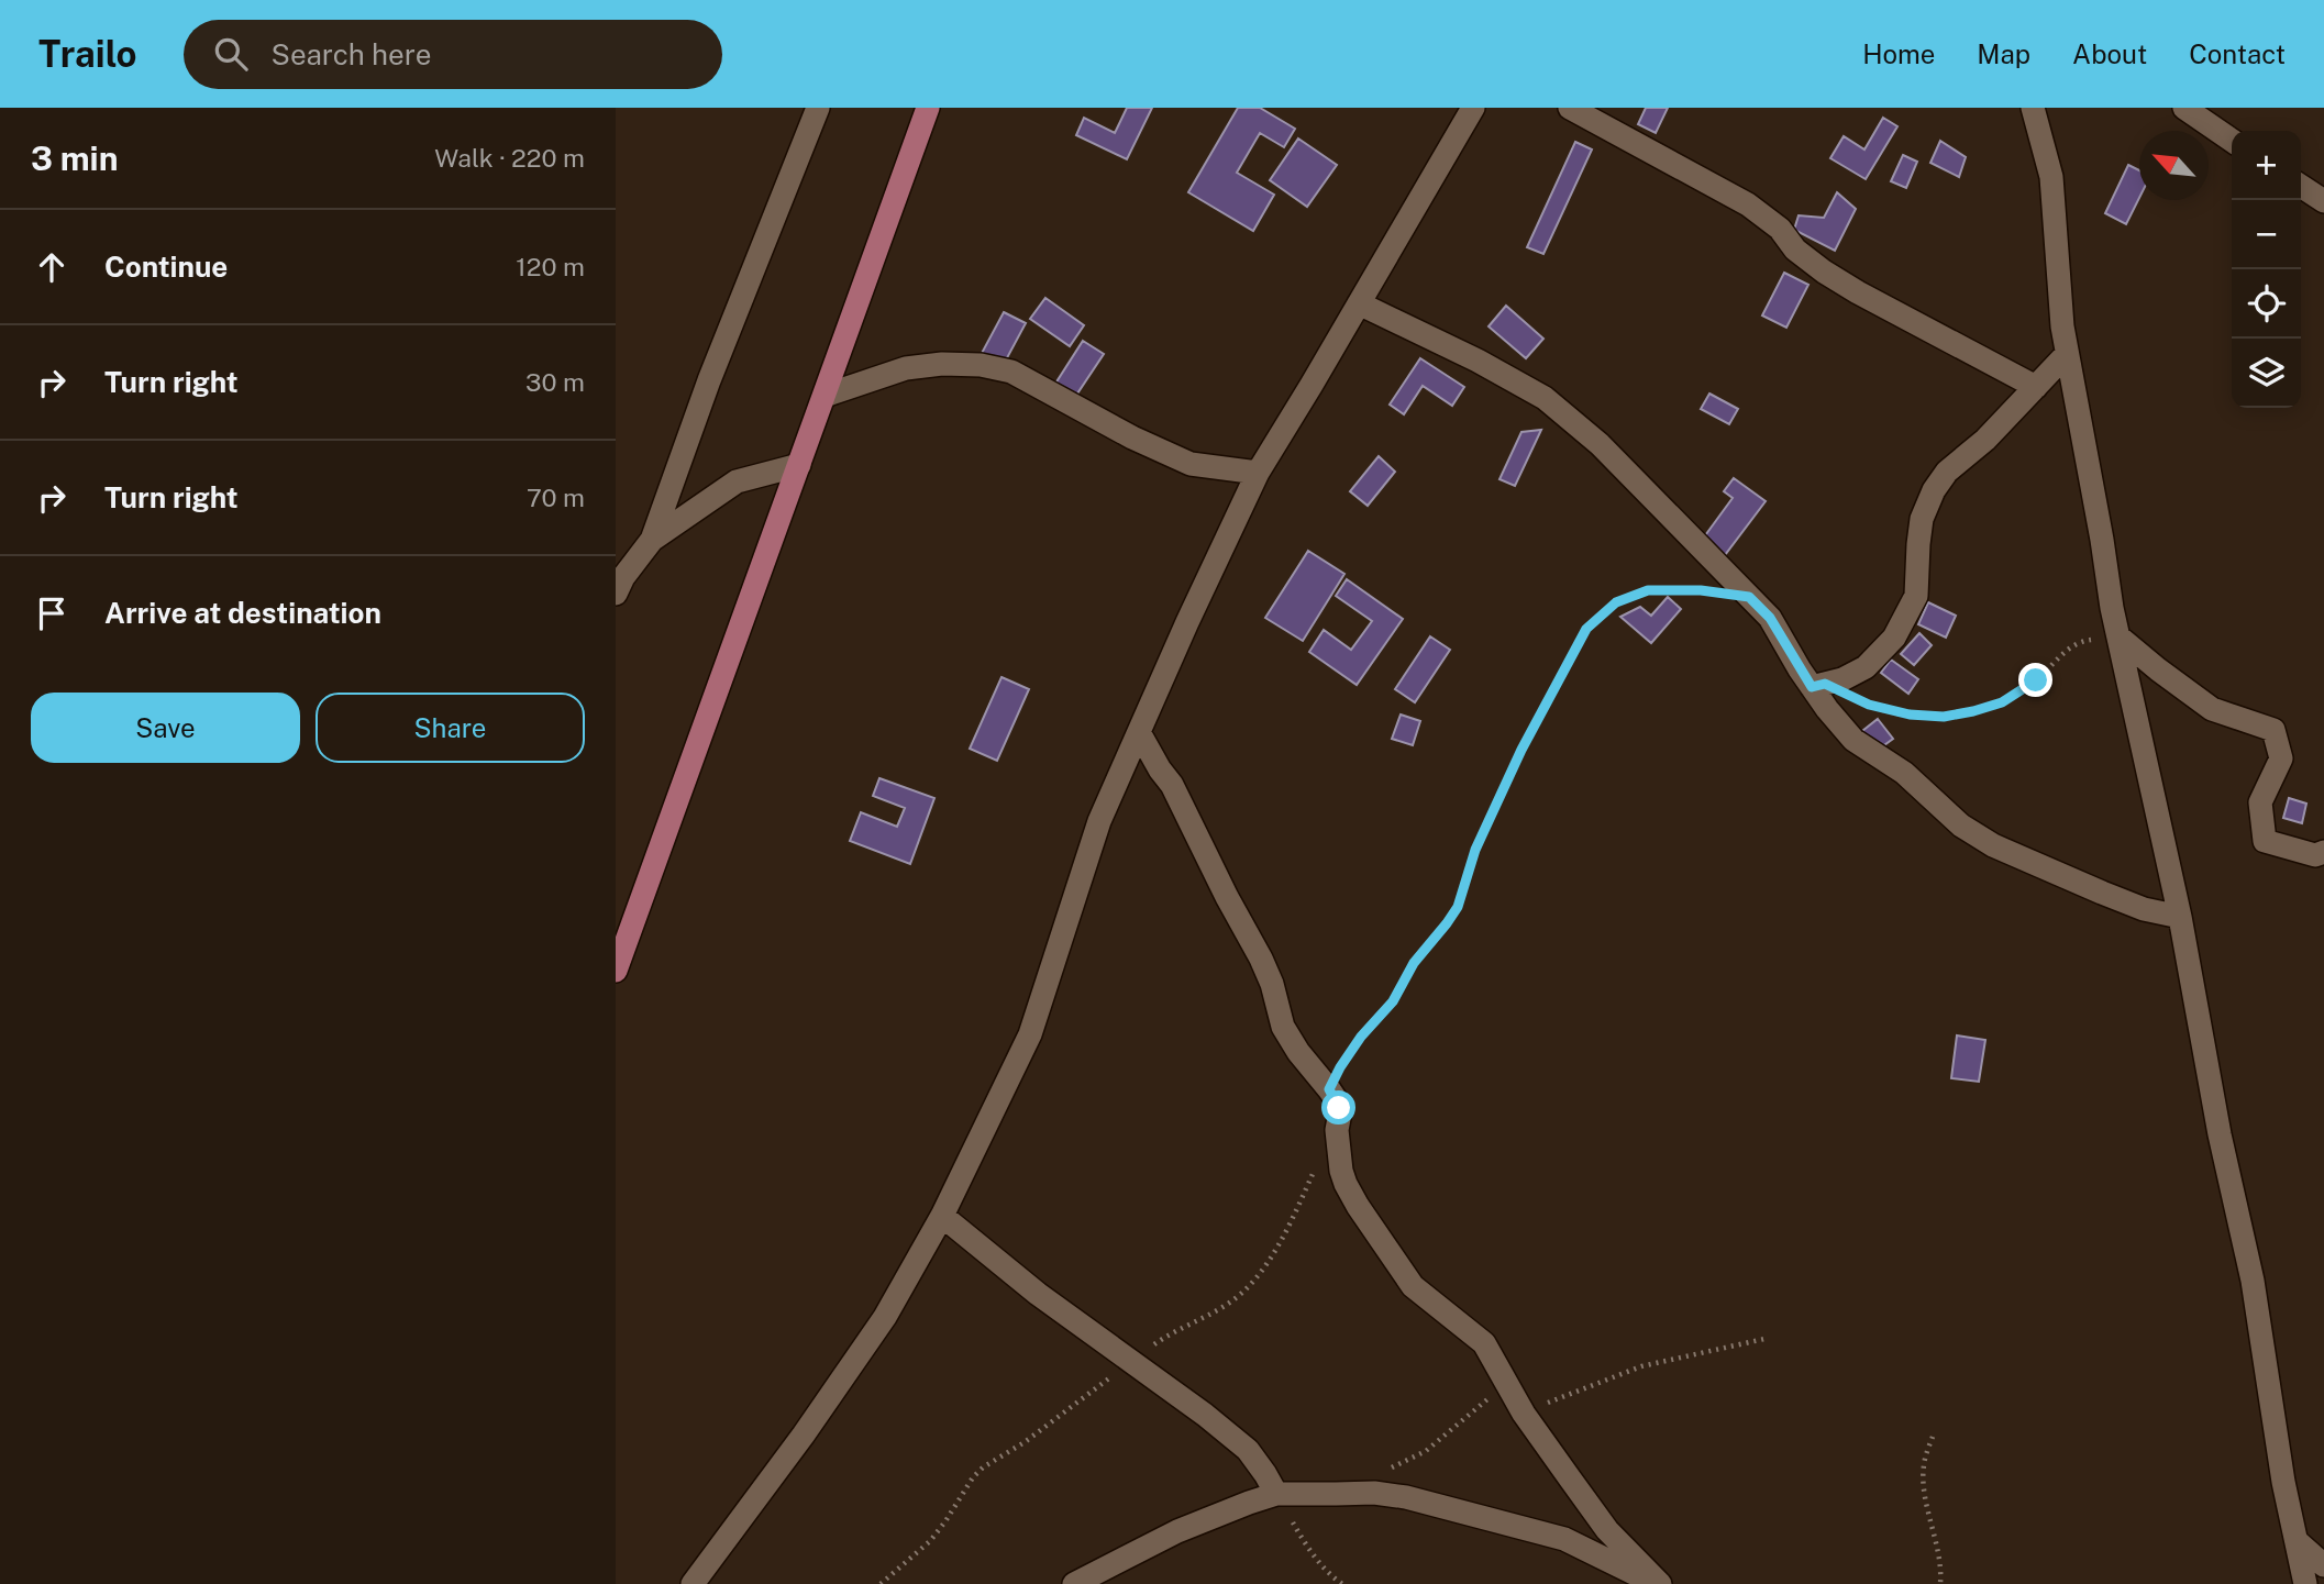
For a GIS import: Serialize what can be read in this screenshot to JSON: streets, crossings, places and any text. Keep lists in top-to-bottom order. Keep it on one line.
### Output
{"north":"top left","page":{"header":"Trailo","search":"Search here","nav":["Home","Map","About","Contact"],"heading":["3 min","Walk · 220 m"],"map_buttons":["+","−"],"list":[["Continue","120 m"],["Turn right","30 m"],["Turn right","70 m"],"Arrive at destination"],"buttons":["Save","Share"]}}
